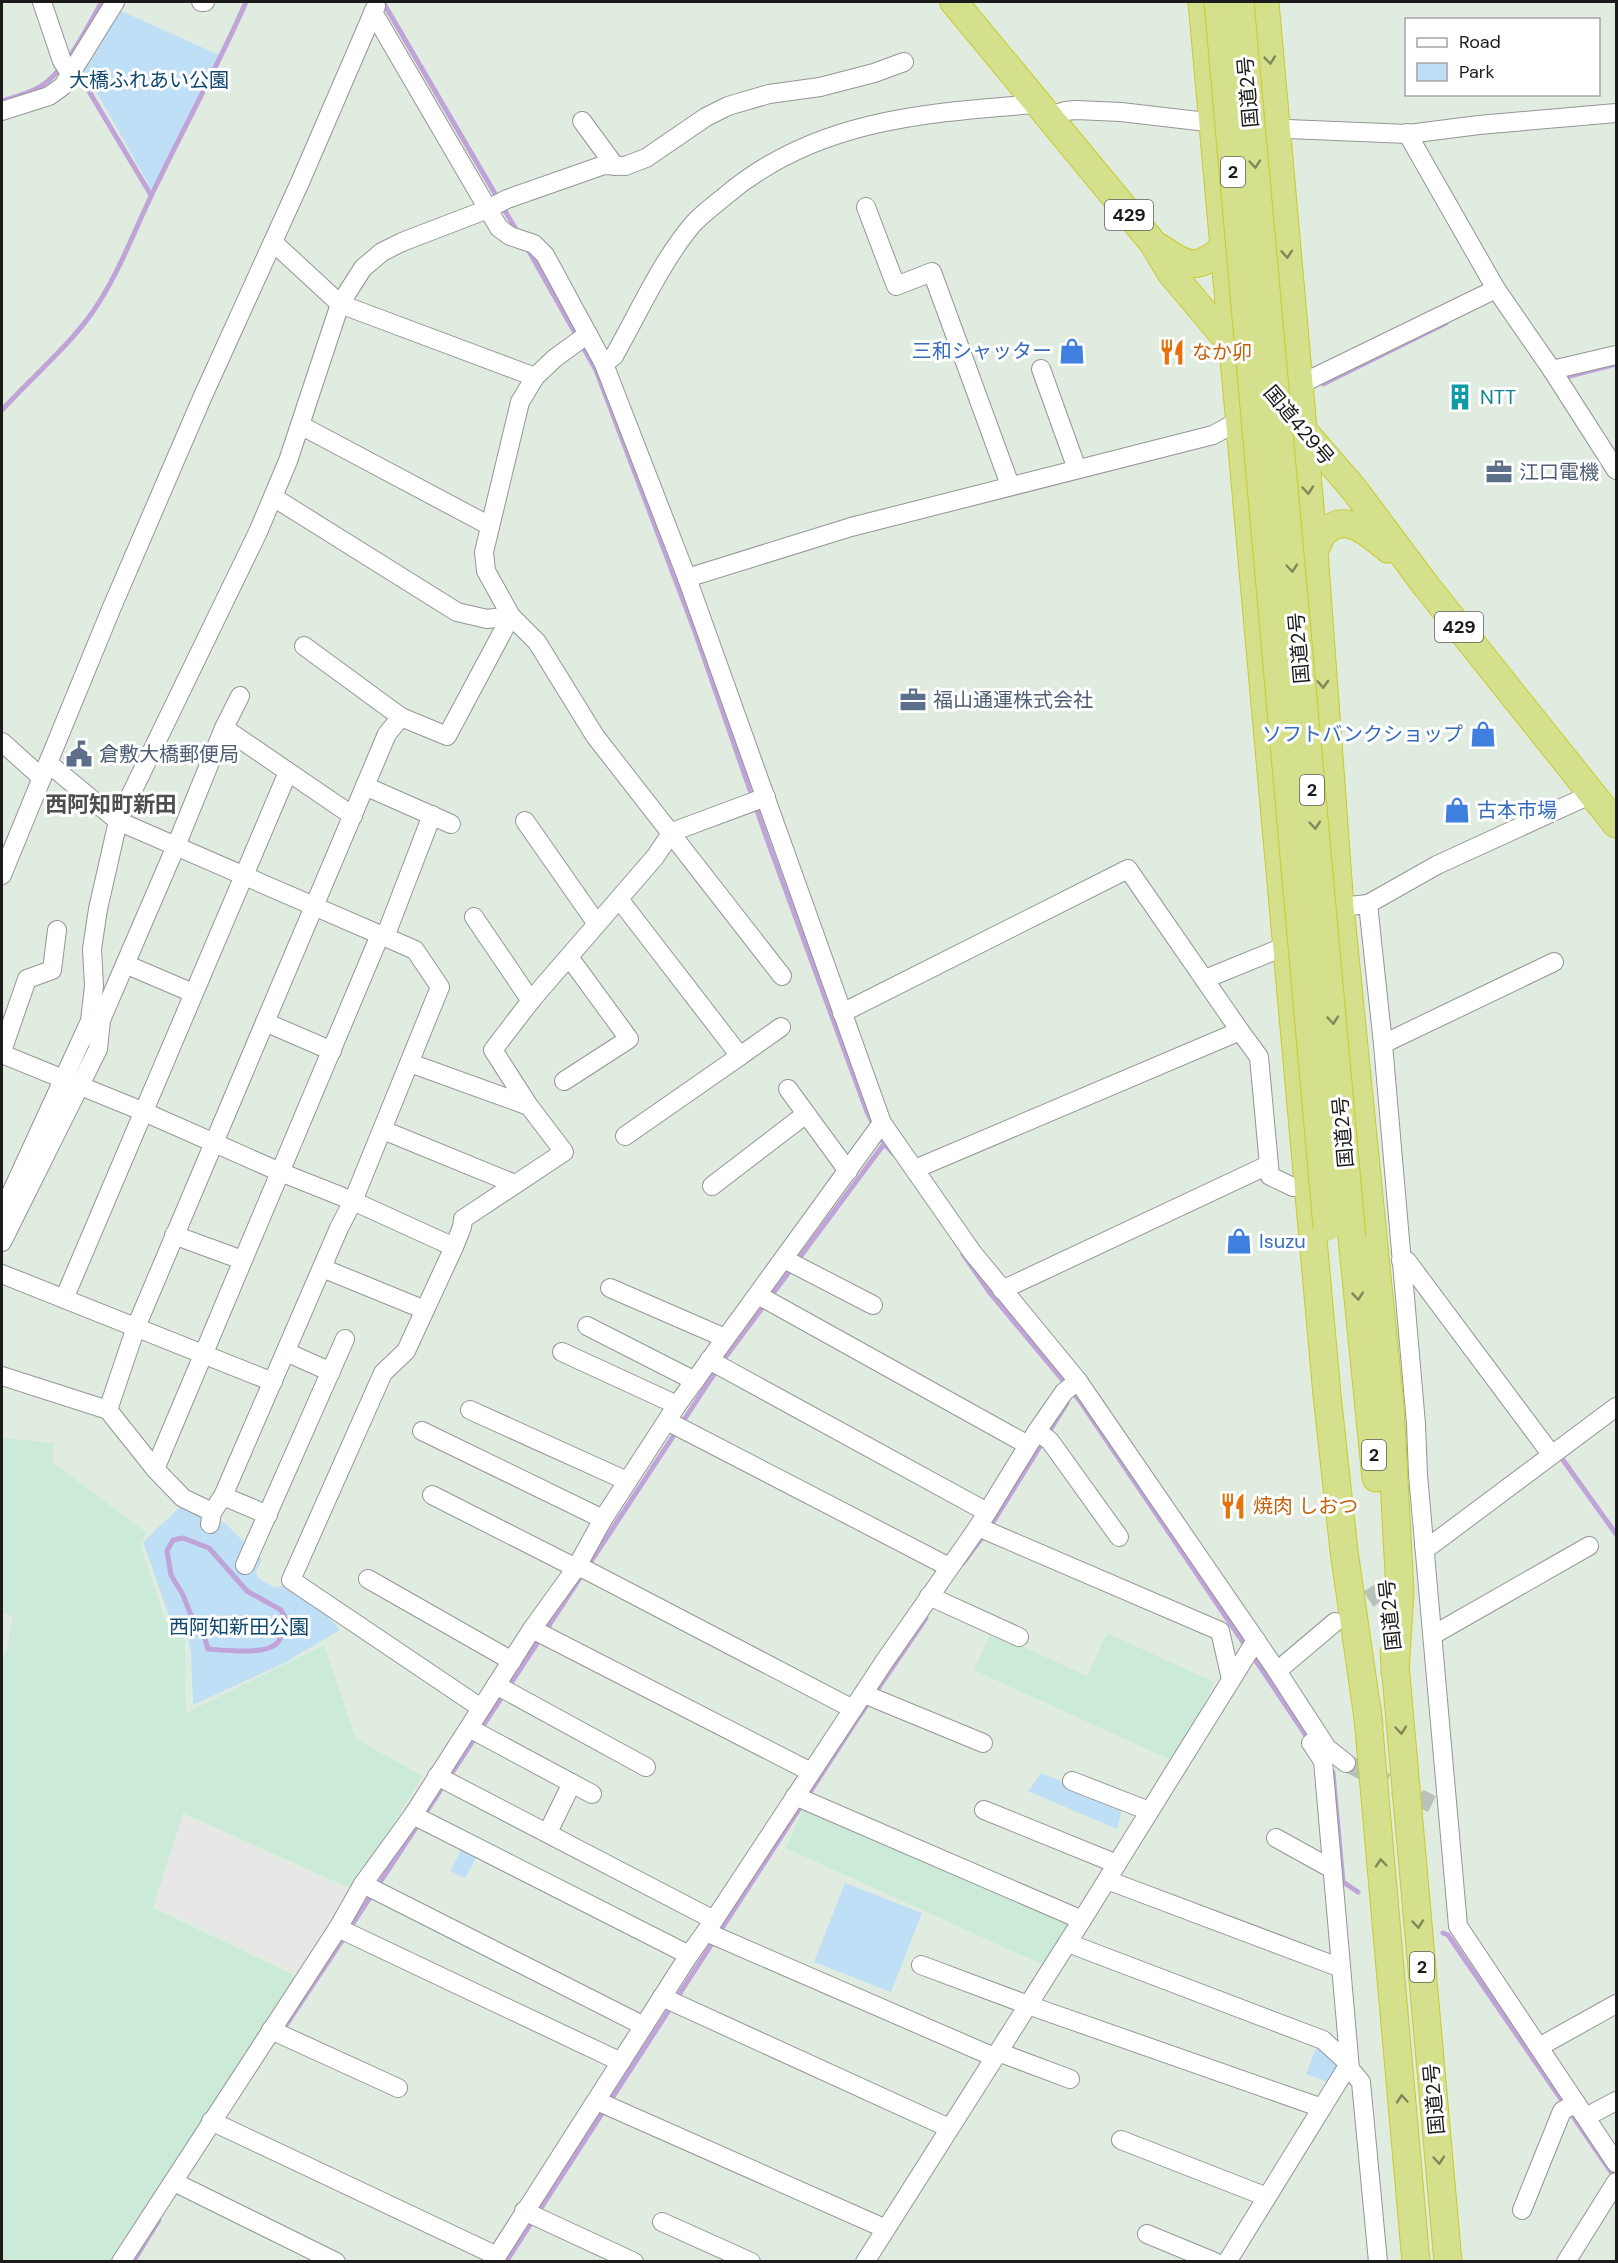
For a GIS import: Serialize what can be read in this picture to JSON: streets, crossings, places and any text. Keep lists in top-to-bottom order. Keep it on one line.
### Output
{"streets":{"highway":["国道2号","2","429","国道429号"]},"districts":["西阿知町新田"],"parks":["大橋ふれあい公園","西阿知新田公園"],"places":{"shop":["三和シャッター","ソフトバンクショップ","古本市場","Isuzu"],"restaurant":["なか卯","焼肉 しおつ"],"building":["NTT"],"office":["江口電機","福山通運株式会社"],"public building":["倉敷大橋郵便局"]},"legend":["Road","Park"]}
